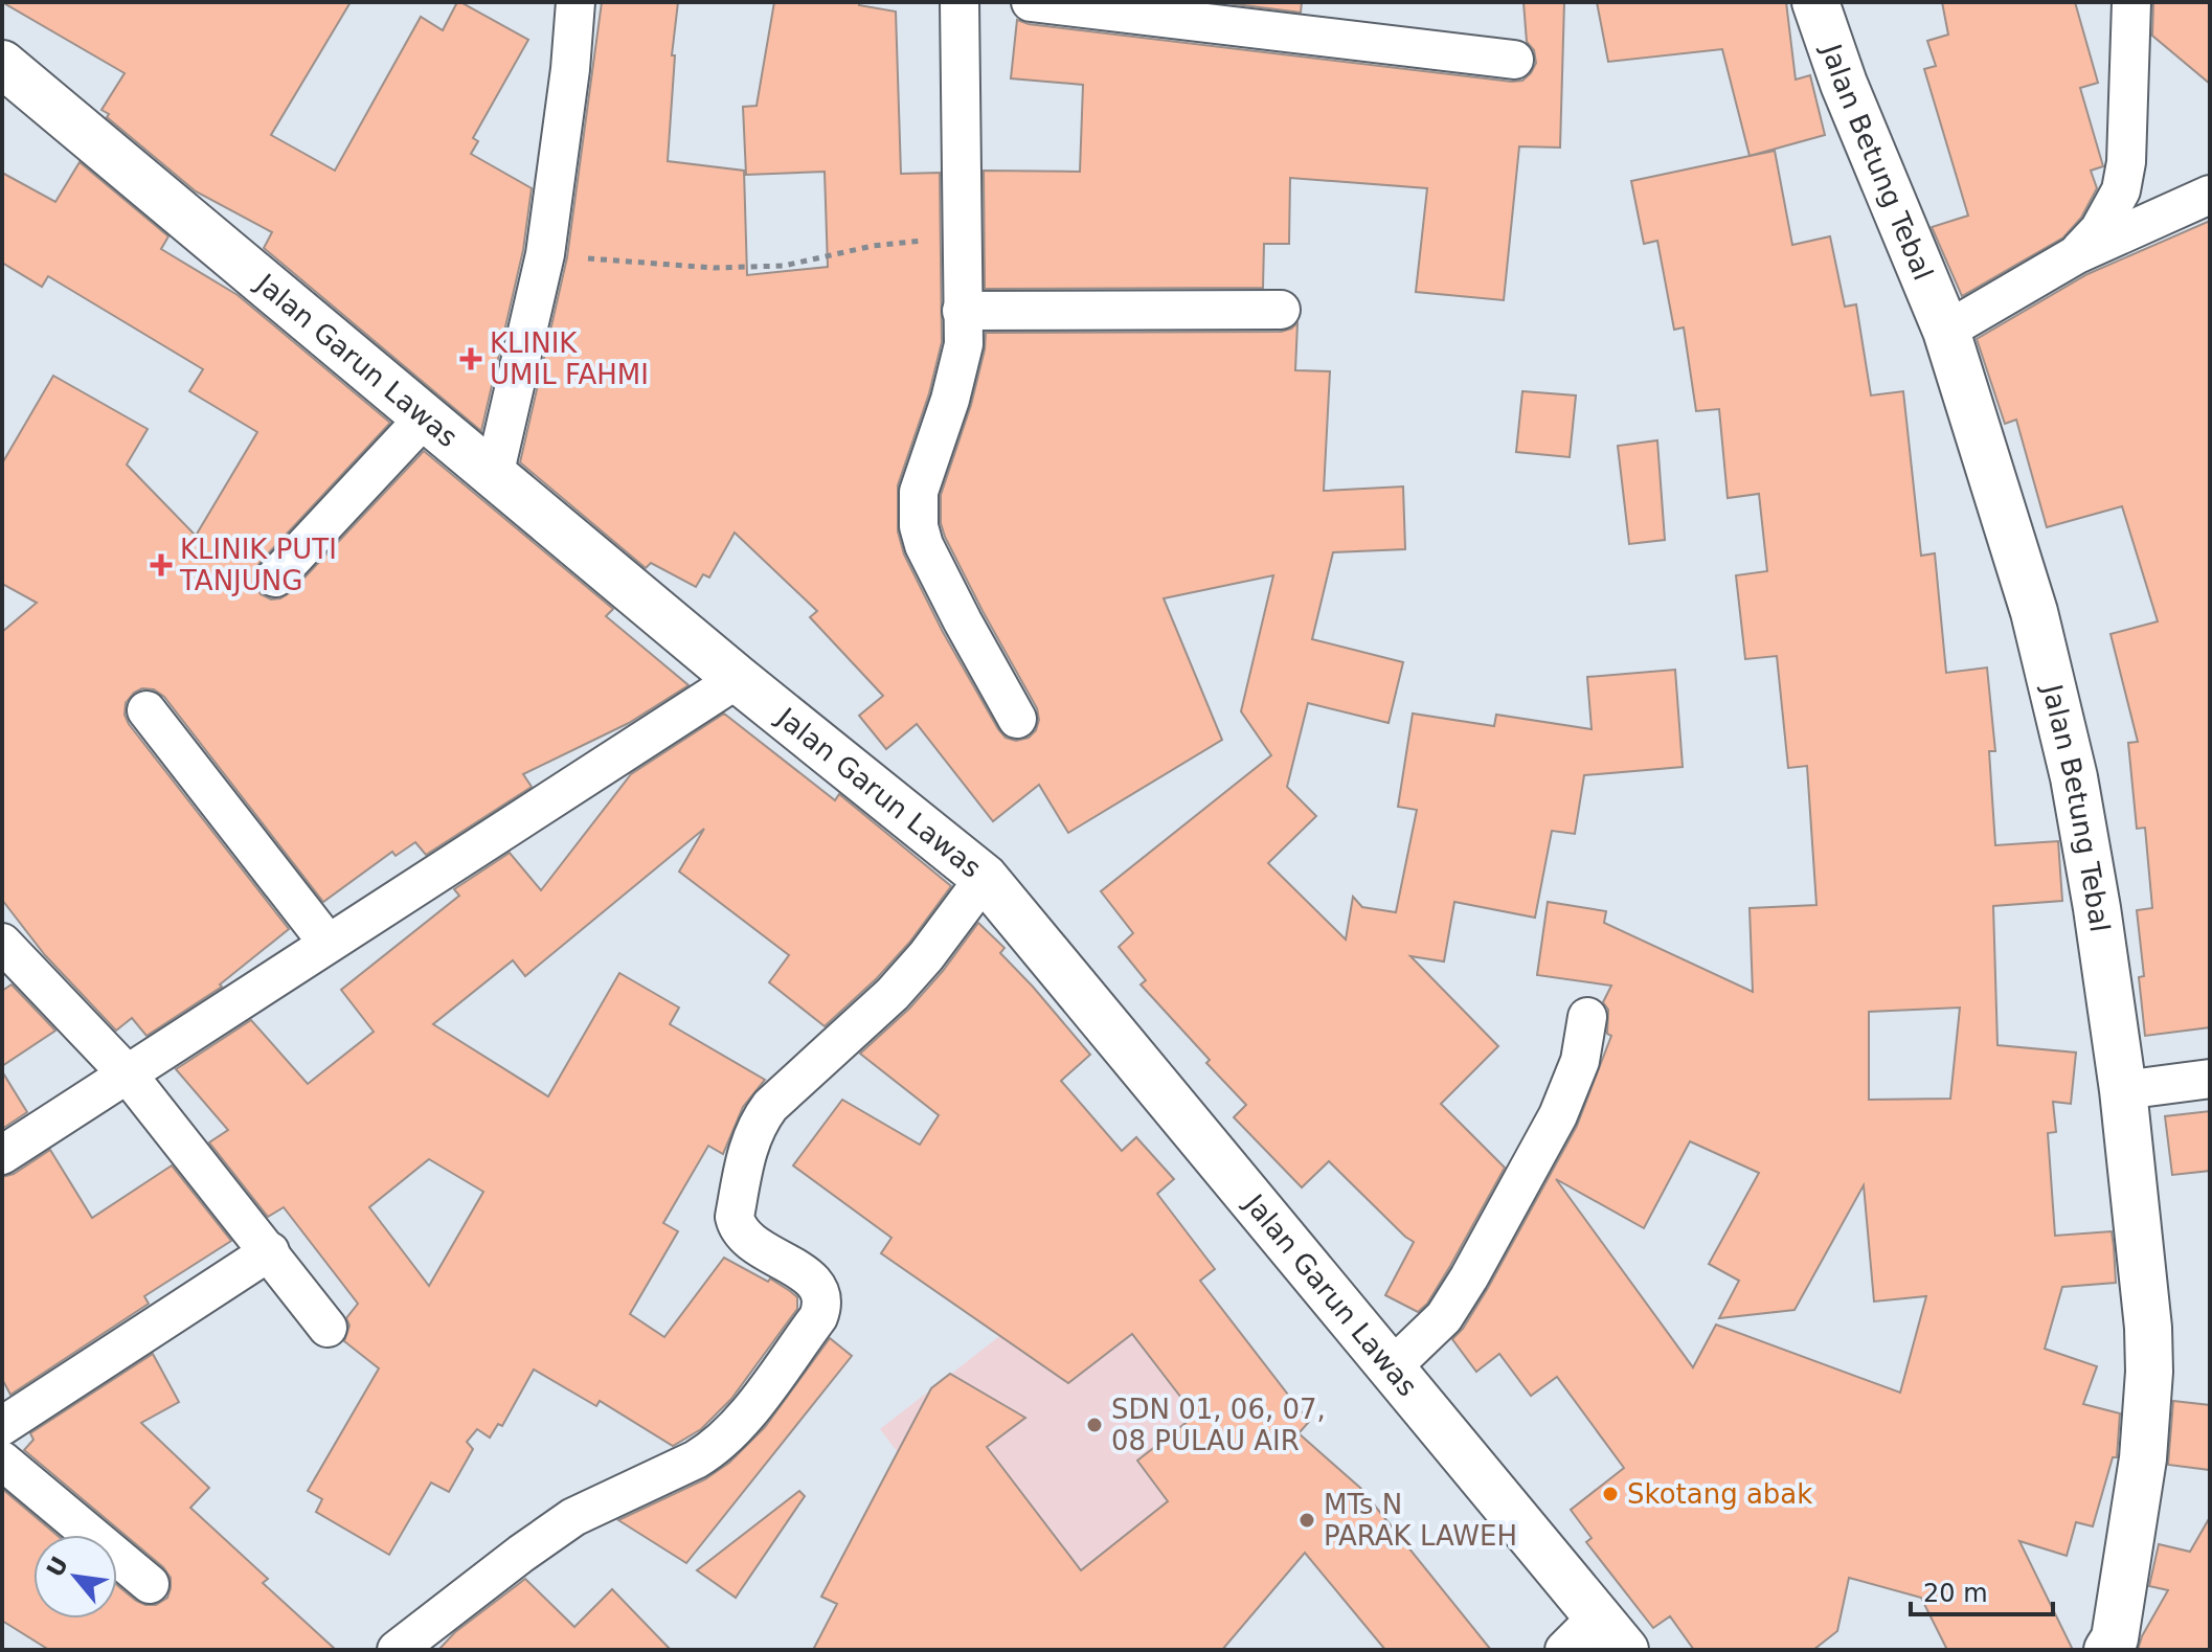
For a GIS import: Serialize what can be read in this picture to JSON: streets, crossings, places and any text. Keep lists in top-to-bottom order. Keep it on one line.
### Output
{"streets":{"main road":["Jalan Betung Tebal","Jalan Garun Lawas"]},"places":{"health":["KLINIK UMIL FAHMI","KLINIK PUTI TANJUNG"],"other":["SDN 01, 06, 07, 08 PULAU AIR","Skotang abak","MTs N PARAK LAWEH"]},"scale_bar":"20 m","north":"top left"}
